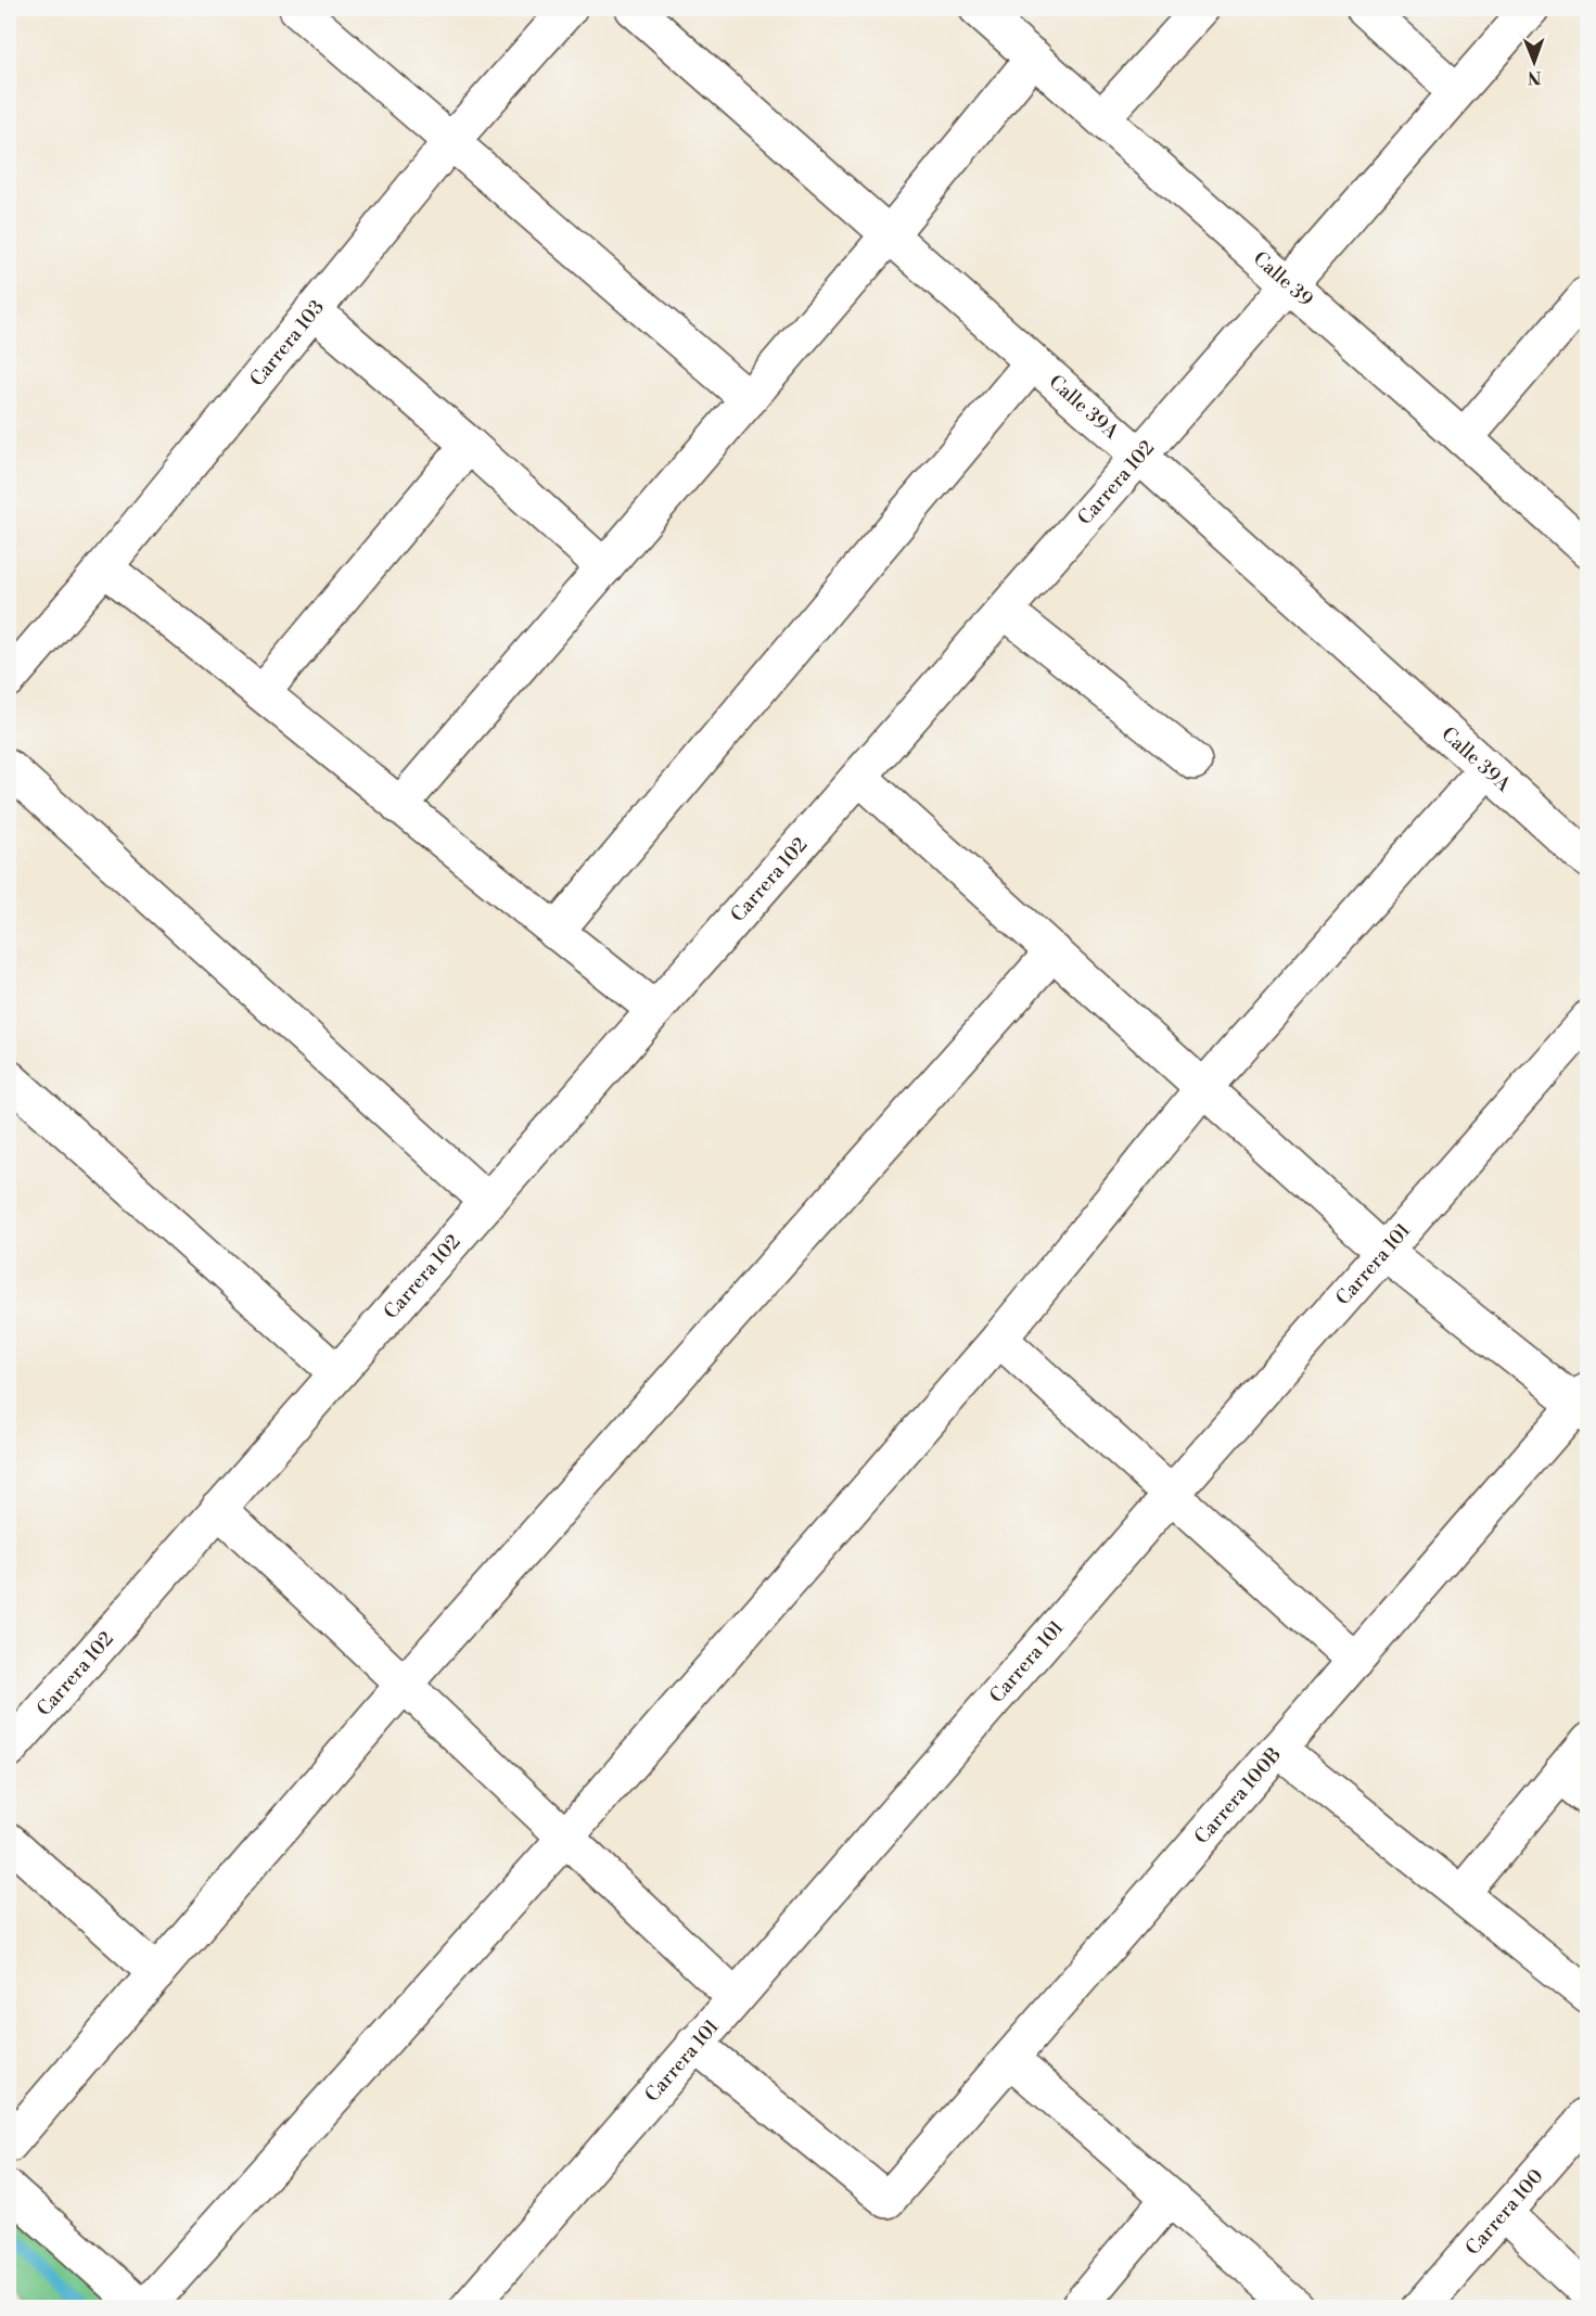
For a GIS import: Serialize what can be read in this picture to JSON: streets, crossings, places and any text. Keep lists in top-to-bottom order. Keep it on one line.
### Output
{"streets":{"street":["Calle 39","Carrera 103","Calle 39A","Carrera 102","Carrera 101","Carrera 100B","Carrera 100"]},"crossings":[["Calle 39","Carrera 102"],["Calle 39A","Carrera 102"],["Carrera 101","Carrera 100B"]],"north":"bottom"}
